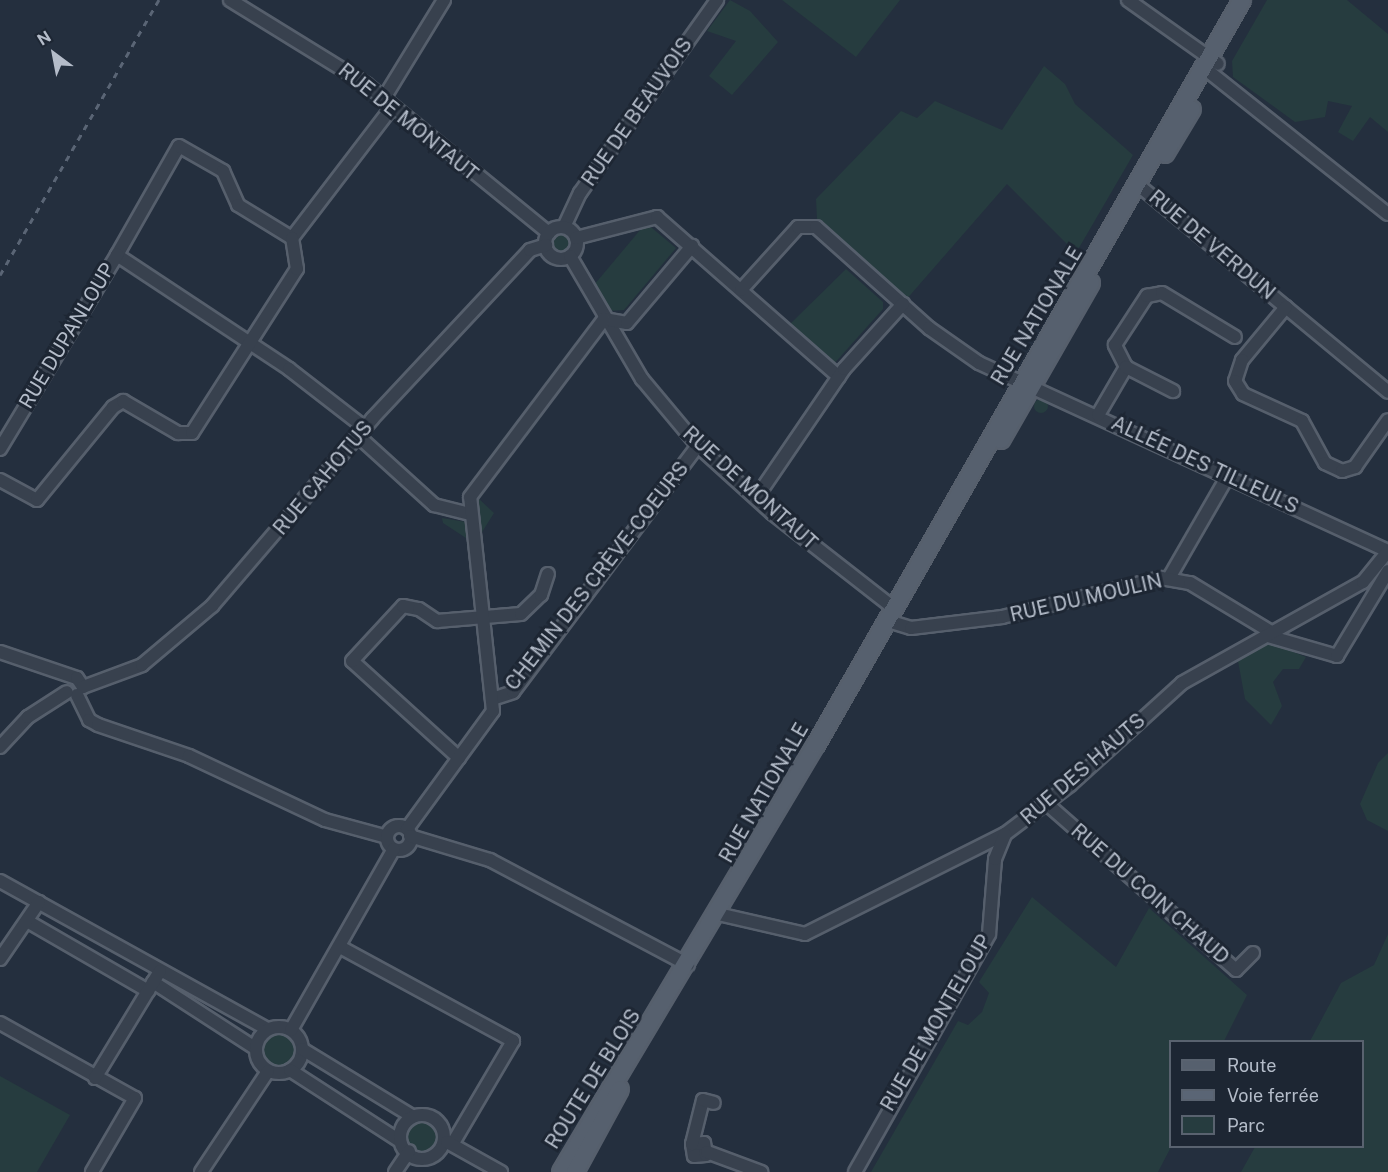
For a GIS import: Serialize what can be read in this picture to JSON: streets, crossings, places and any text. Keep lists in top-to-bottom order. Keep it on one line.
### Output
{"streets":{"main road":["RUE NATIONALE","ROUTE DE BLOIS"],"street":["RUE DE BEAUVOIS","RUE DE MONTAUT","RUE DE VERDUN","RUE DUPANLOUP","ALLÉE DES TILLEULS","RUE CAHOTUS","CHEMIN DES CRÈVE-COEURS","RUE DU MOULIN","RUE DES HAUTS","RUE DU COIN CHAUD","RUE DE MONTELOUP"]},"crossings":[["RUE DE BEAUVOIS","RUE DE MONTAUT"],["RUE DE BEAUVOIS","RUE CAHOTUS"],["RUE DE MONTAUT","RUE NATIONALE"],["RUE DE MONTAUT","RUE CAHOTUS"],["RUE DE MONTAUT","CHEMIN DES CRÈVE-COEURS"],["RUE DE MONTAUT","RUE DU MOULIN"],["RUE DE VERDUN","RUE NATIONALE"],["RUE NATIONALE","ALLÉE DES TILLEULS"],["RUE NATIONALE","RUE DU MOULIN"],["RUE NATIONALE","RUE DES HAUTS"],["RUE NATIONALE","ROUTE DE BLOIS"],["ALLÉE DES TILLEULS","RUE DES HAUTS"],["RUE DU MOULIN","RUE DES HAUTS"],["RUE DES HAUTS","RUE DU COIN CHAUD"],["RUE DES HAUTS","RUE DE MONTELOUP"]],"legend":["Route","Voie ferrée","Parc"],"north":"top left"}
